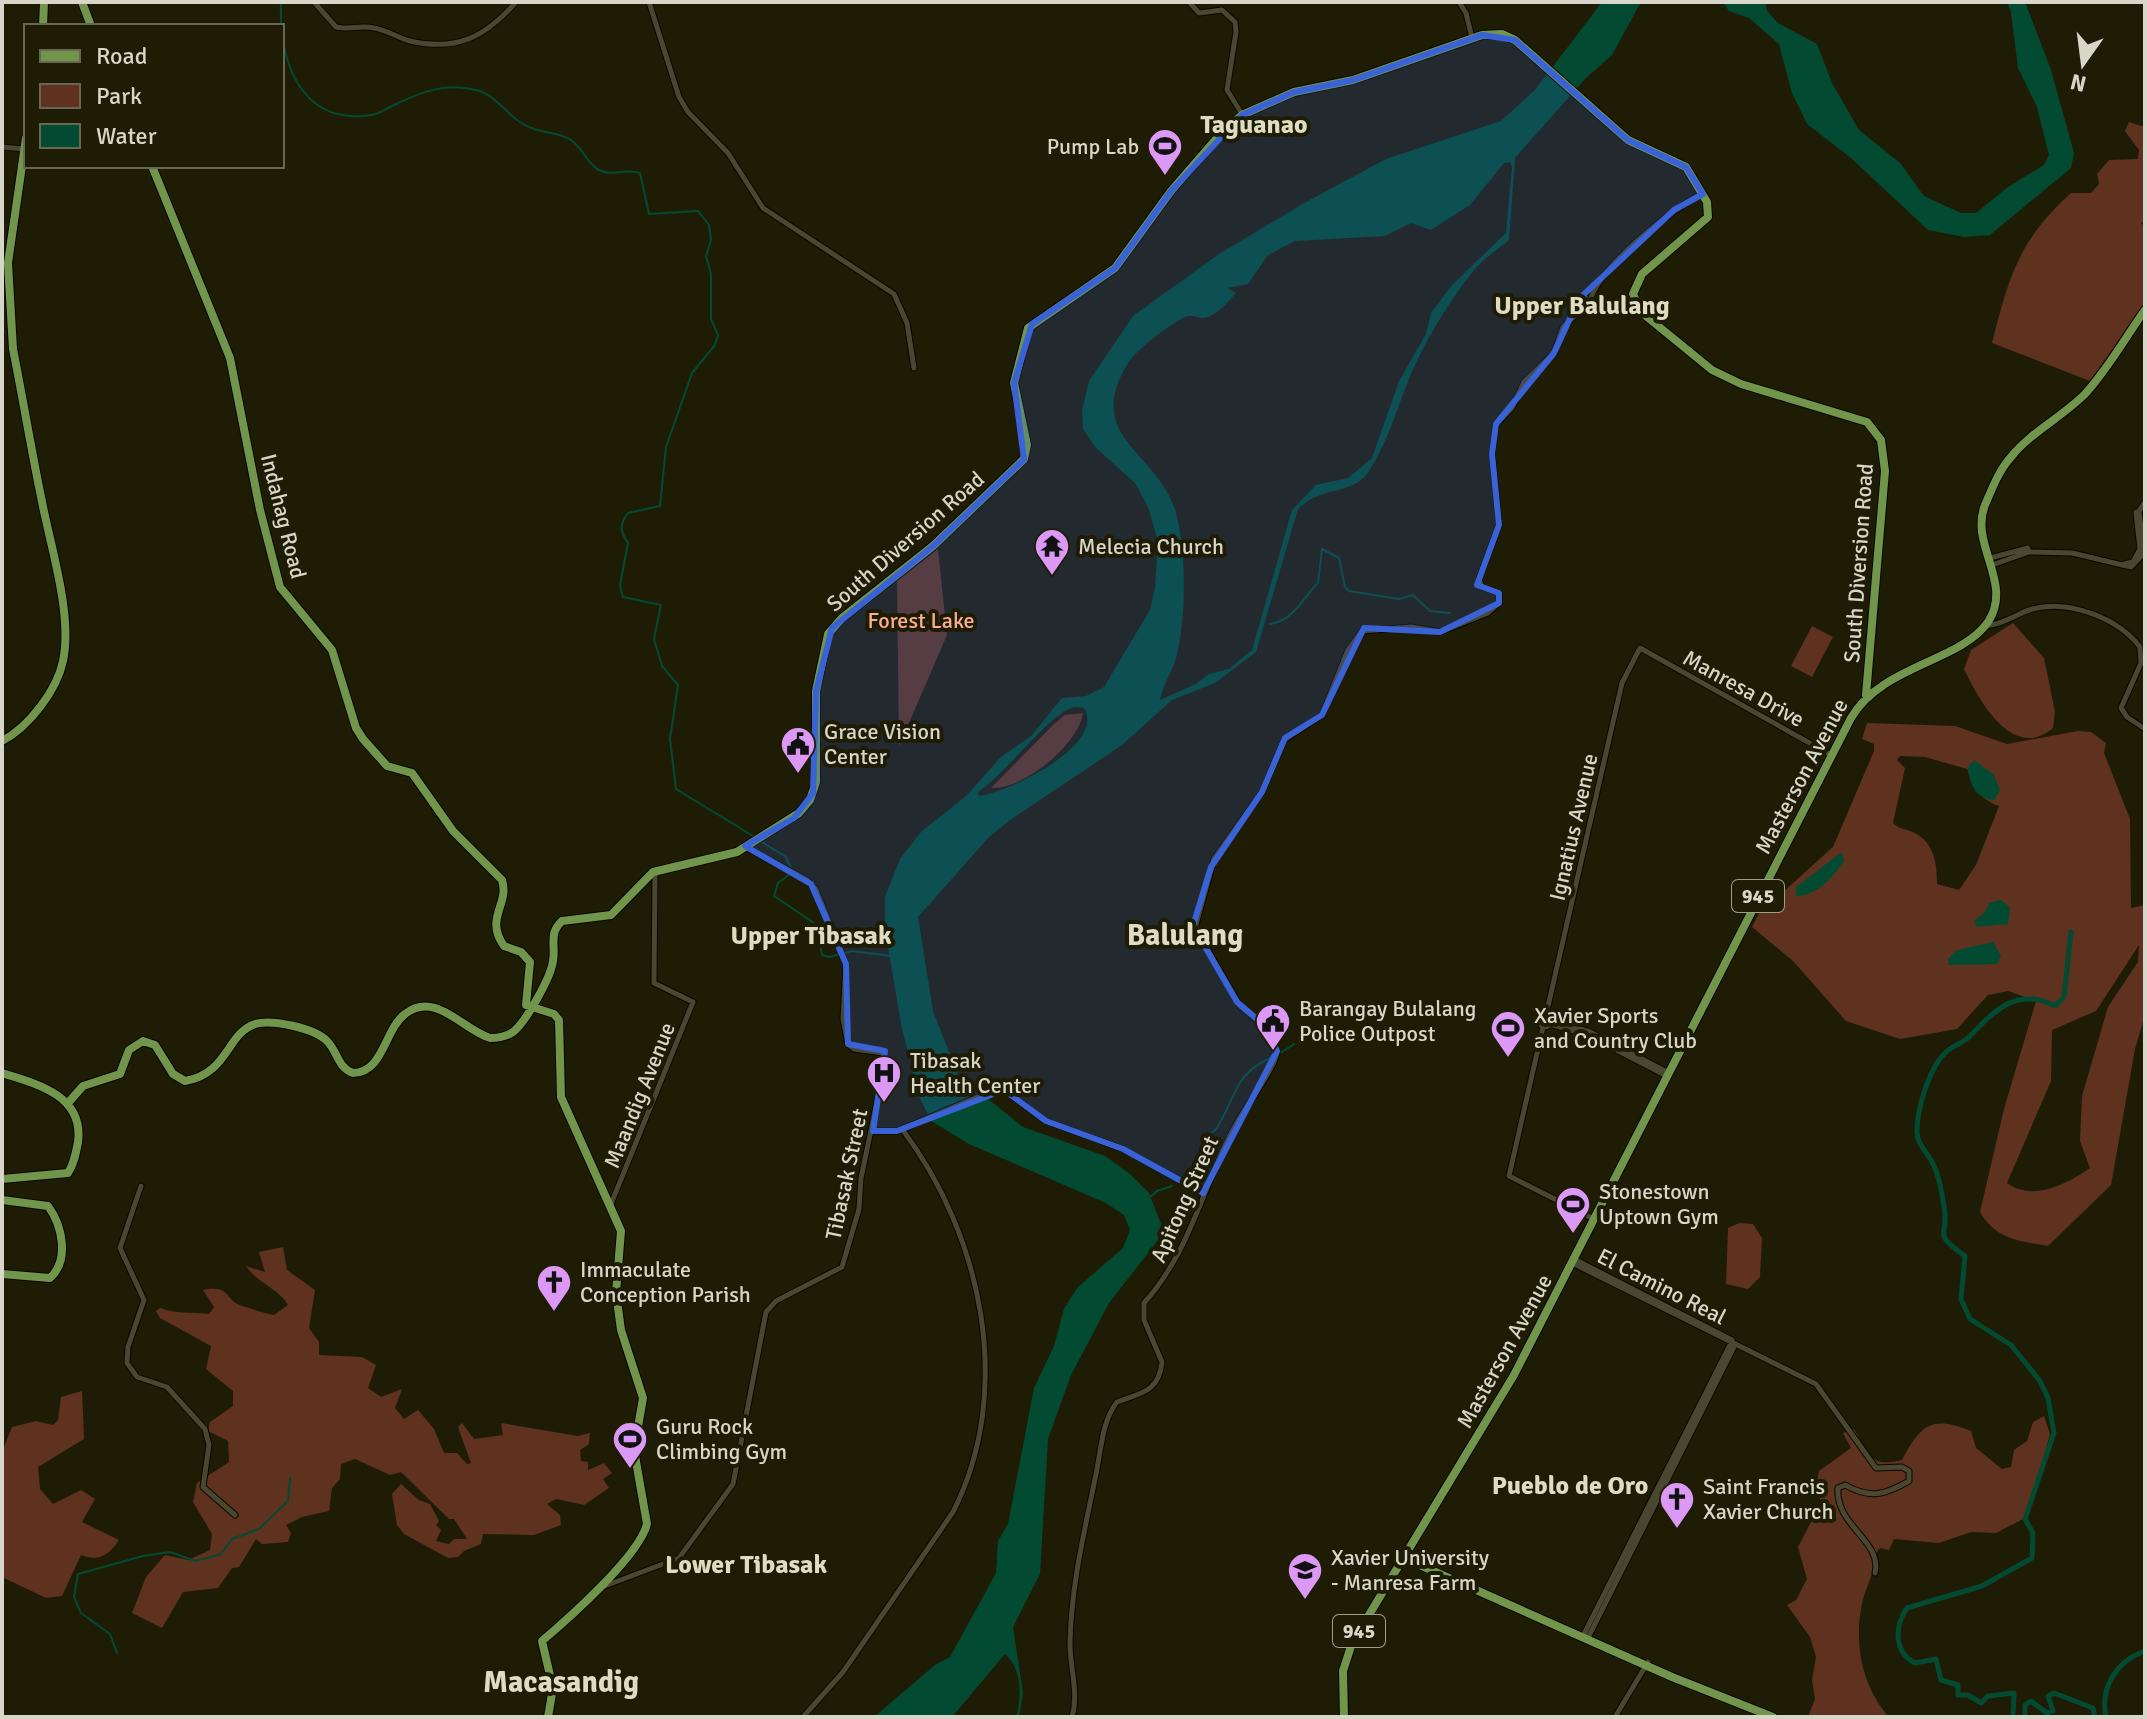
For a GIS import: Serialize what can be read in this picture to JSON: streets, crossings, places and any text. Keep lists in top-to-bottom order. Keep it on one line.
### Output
{"streets":{"main road":["Indahag Road","South Diversion Road","Masterson Avenue","945"],"street":["Manresa Drive","Ignatius Avenue","Maandig Avenue","Tibasak Street","Apitong Street","El Camino Real"]},"crossings":[["Indahag Road","South Diversion Road"],["South Diversion Road","Masterson Avenue"],["South Diversion Road","Maandig Avenue"],["South Diversion Road","Tibasak Street"],["Manresa Drive","Masterson Avenue"],["Manresa Drive","Ignatius Avenue"],["Masterson Avenue","Ignatius Avenue"],["Masterson Avenue","El Camino Real"]],"districts":["Taguanao","Upper Balulang","Upper Tibasak","Balulang","Pueblo de Oro","Lower Tibasak","Macasandig"],"parks":["Forest Lake"],"places":{"sports":["Pump Lab","Xavier Sports and Country Club","Stonestown Uptown Gym","Guru Rock Climbing Gym"],"temple":["Melecia Church"],"public building":["Grace Vision Center","Barangay Bulalang Police Outpost"],"hospital":["Tibasak Health Center"],"church":["Immaculate Conception Parish","Saint Francis Xavier Church"],"school or university":["Xavier University - Manresa Farm"]},"legend":["Road","Park","Water"],"north":"bottom"}
